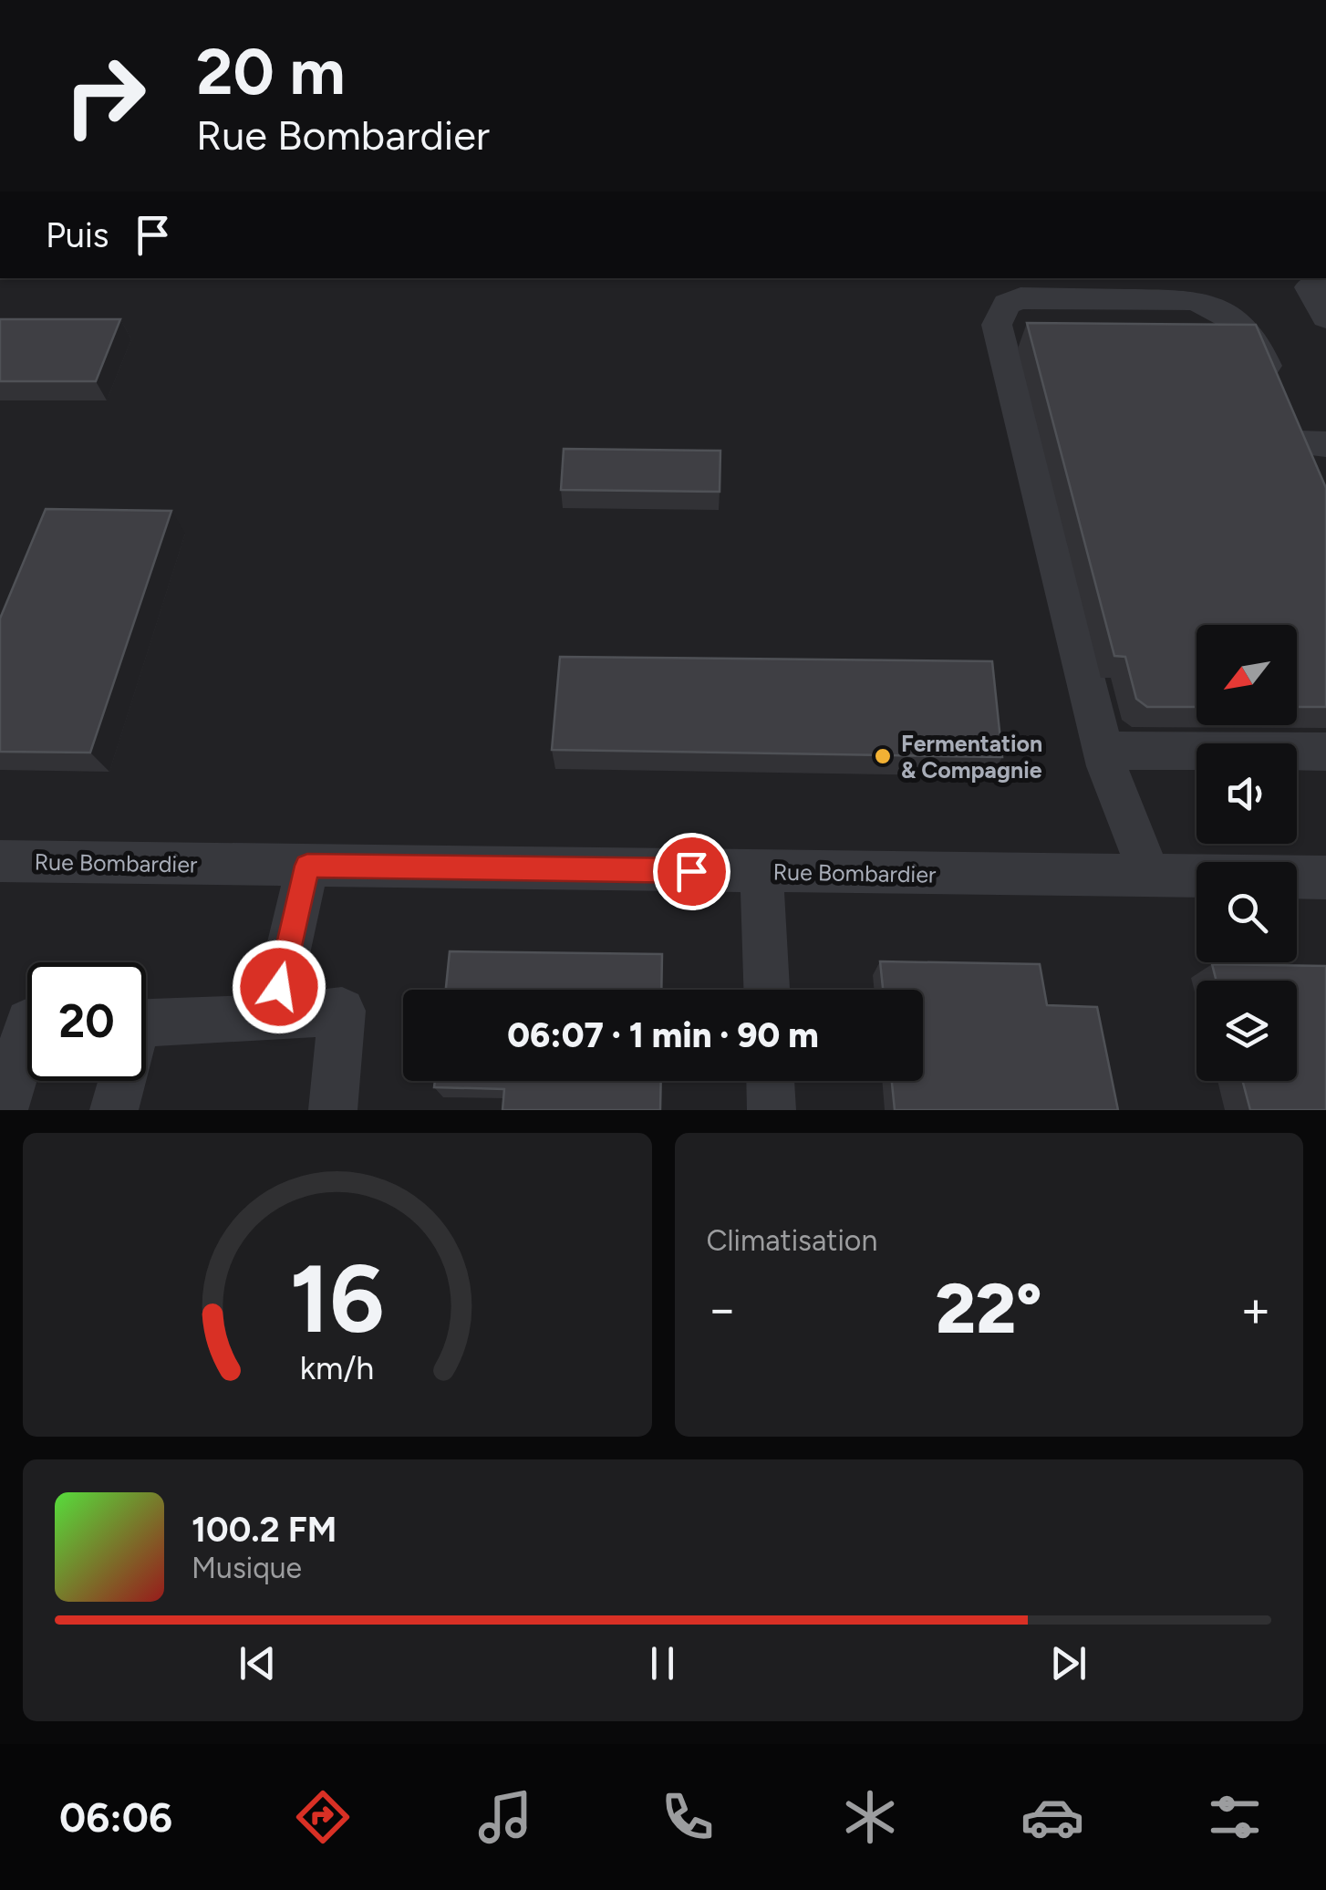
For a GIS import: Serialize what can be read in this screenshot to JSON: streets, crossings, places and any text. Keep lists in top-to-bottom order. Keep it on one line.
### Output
{"streets":{"street":["Rue Bombardier"]},"places":["Fermentation & Compagnie"],"north":"bottom left","page":{"turn":["20 m","Rue Bombardier"],"then":"Puis","limit":"20","trip":"06:07 · 1 min · 90 m","tile":"Climatisation","heat":["−","22°","+"],"song":["100.2 FM","Musique"],"tabs":"06:06","gauge":["16","km/h"]}}
